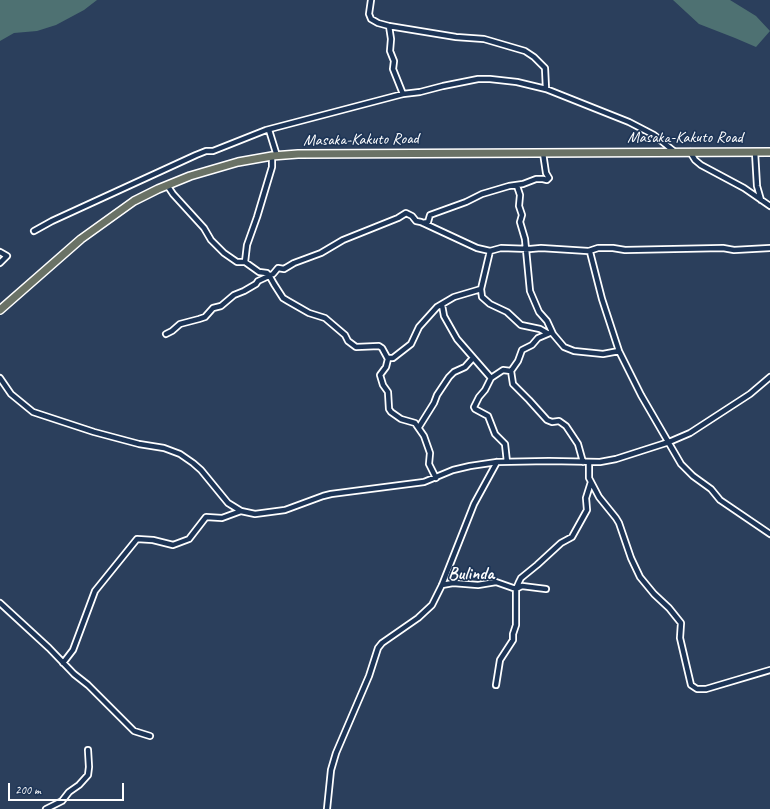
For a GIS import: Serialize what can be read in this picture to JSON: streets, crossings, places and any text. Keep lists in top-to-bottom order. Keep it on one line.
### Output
{"streets":{"highway":["Masaka-Kakuto Road"]},"districts":["Bulinda"],"scale_bar":"200 m"}
